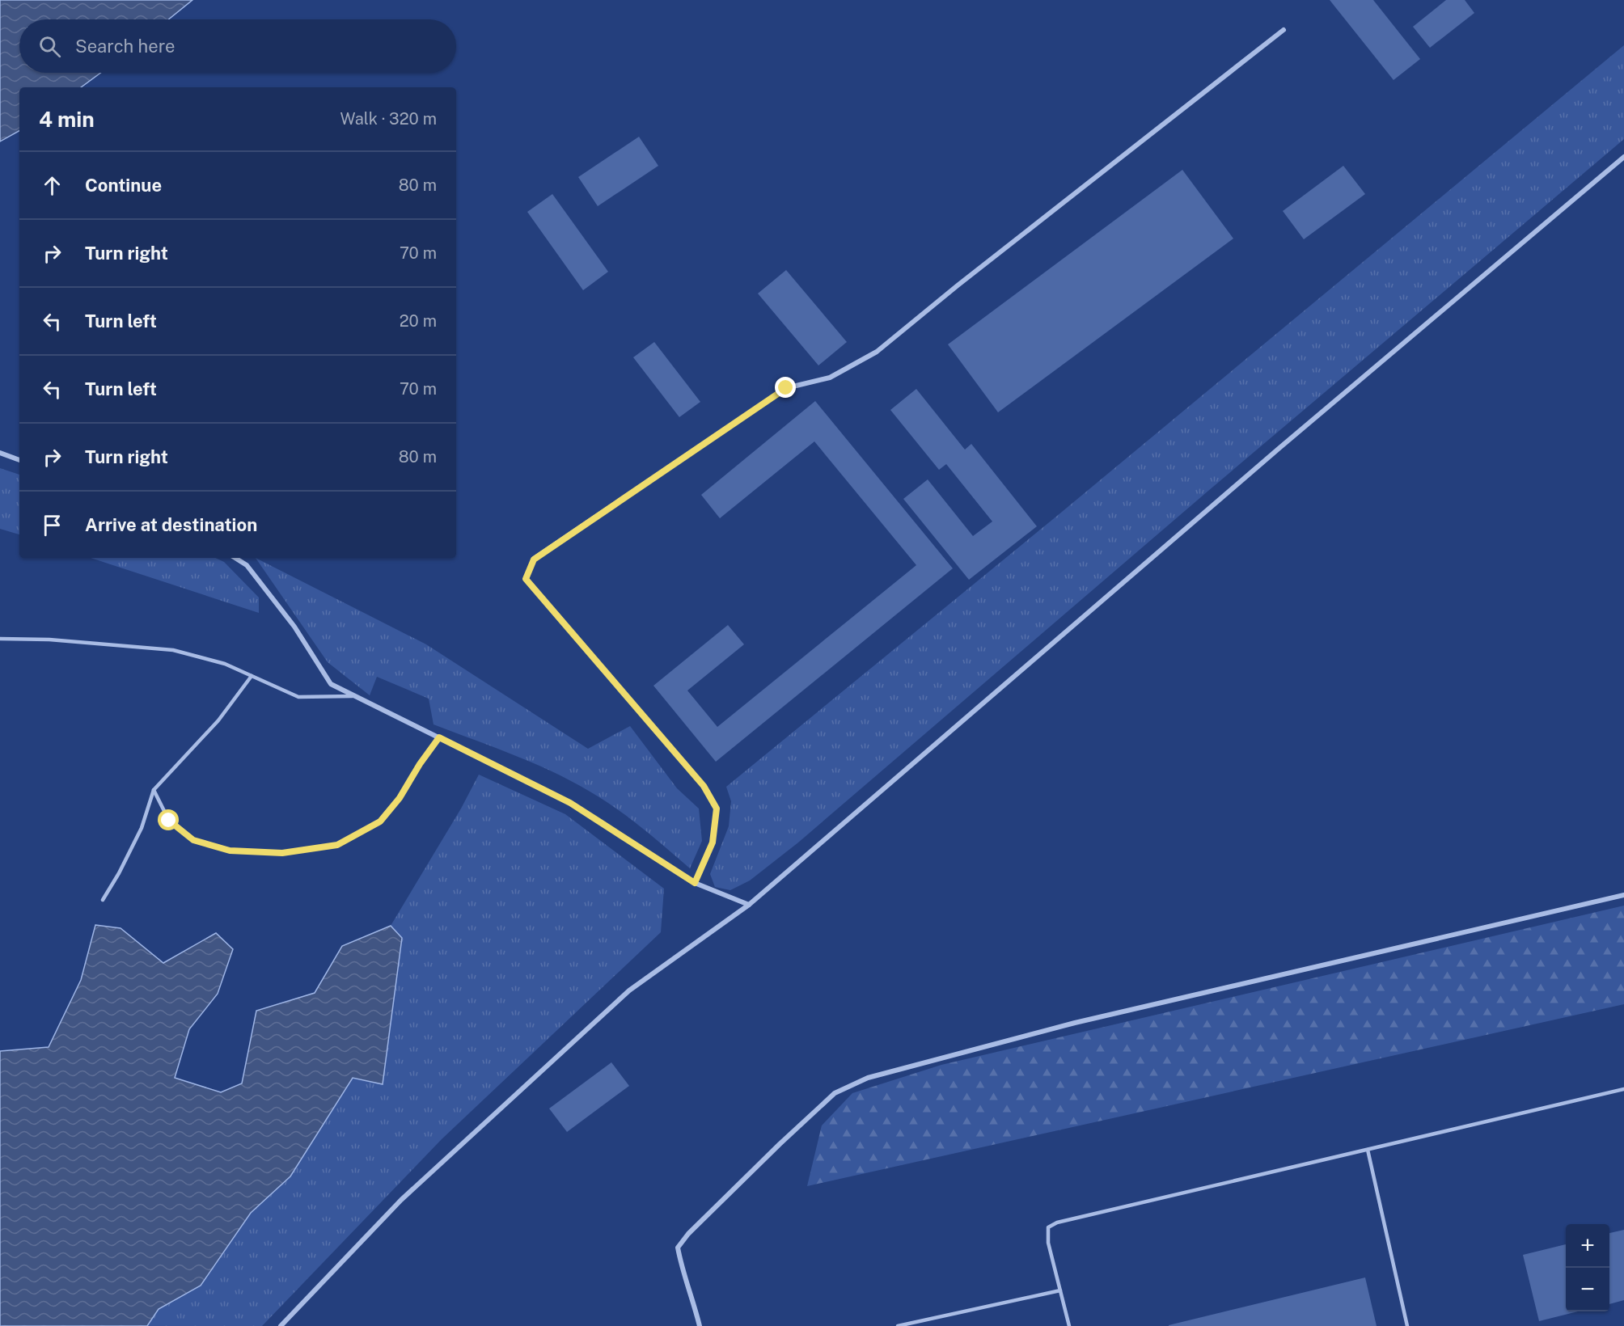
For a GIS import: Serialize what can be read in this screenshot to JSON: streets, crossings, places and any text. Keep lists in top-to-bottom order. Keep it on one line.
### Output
{"page":{"search":"Search here","heading":["4 min","Walk · 320 m"],"list":[["Continue","80 m"],["Turn right","70 m"],["Turn left","20 m"],["Turn left","70 m"],["Turn right","80 m"],"Arrive at destination"],"map_buttons":["+","−"]}}
